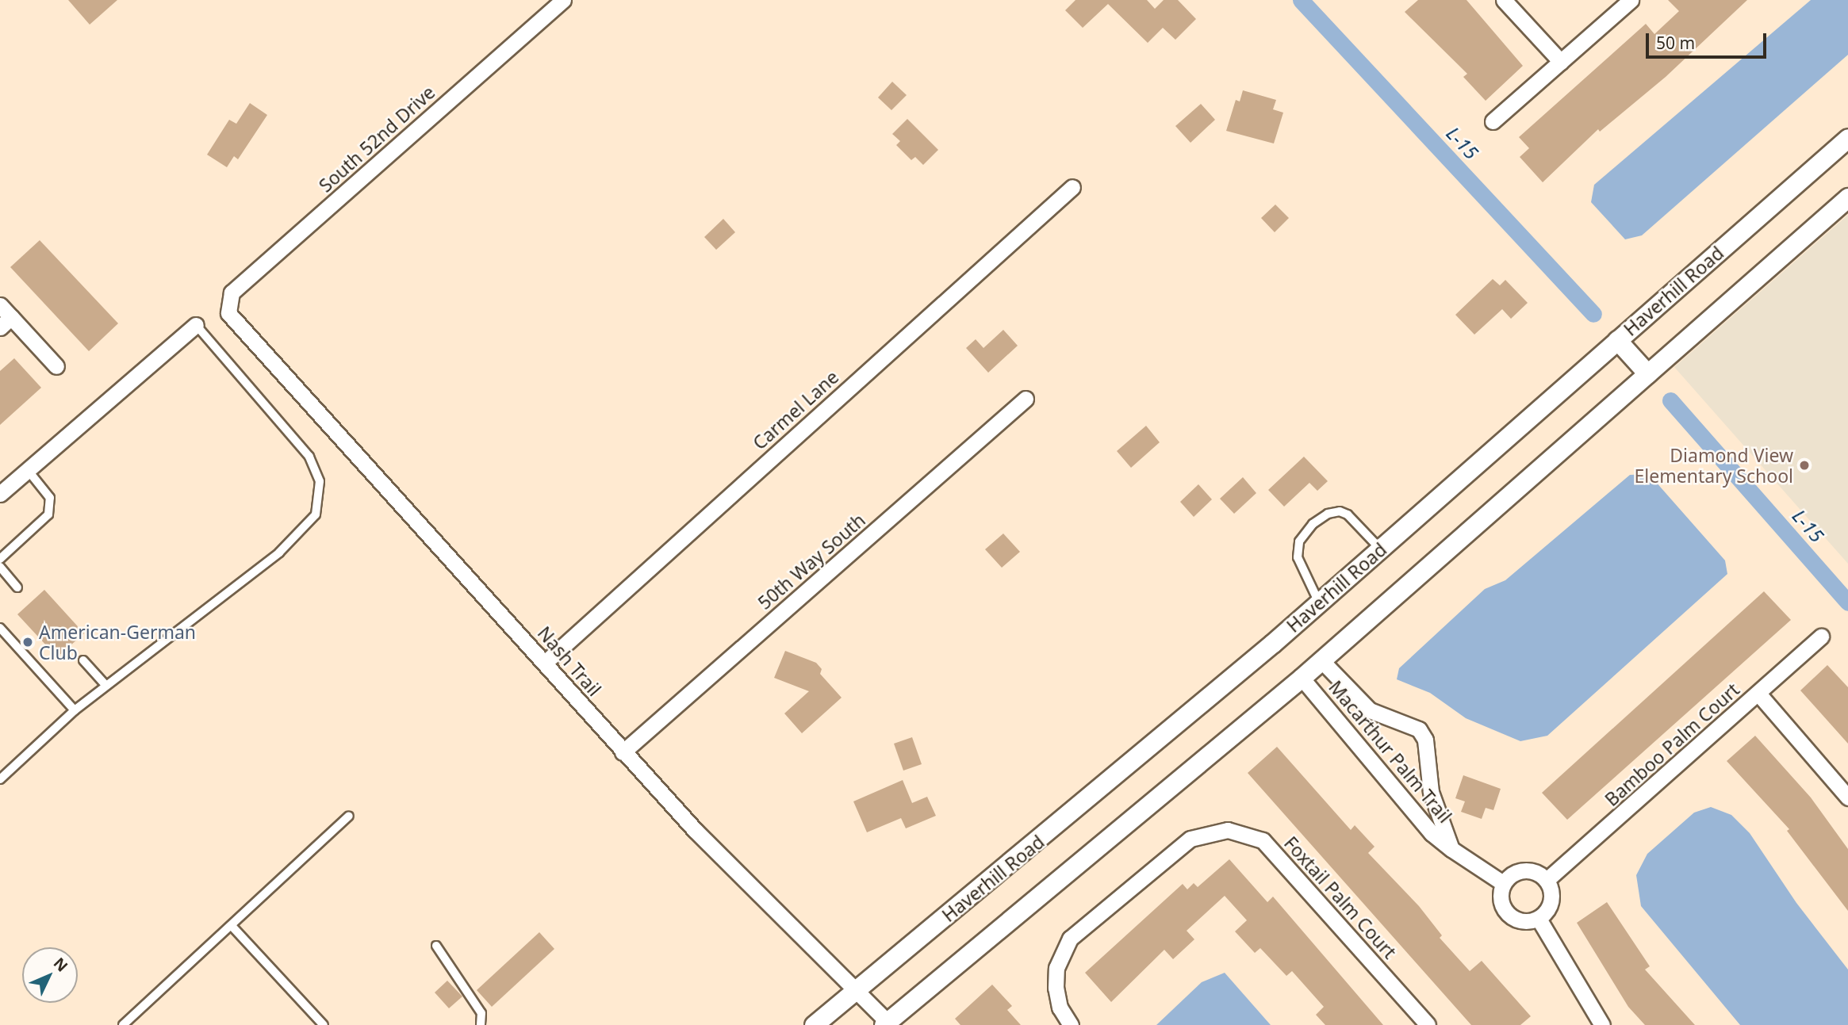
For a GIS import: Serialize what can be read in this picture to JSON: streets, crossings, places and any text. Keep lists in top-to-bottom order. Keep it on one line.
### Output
{"streets":{"street":["South 52nd Drive","Haverhill Road","Carmel Lane","50th Way South","Nash Trail","Bamboo Palm Court","Macarthur Palm Trail","Foxtail Palm Court"]},"crossings":[["South 52nd Drive","Nash Trail"],["Haverhill Road","Nash Trail"],["Carmel Lane","Nash Trail"],["50th Way South","Nash Trail"],["Bamboo Palm Court","Macarthur Palm Trail"]],"water":["L-15"],"places":["Diamond View Elementary School","American-German Club"],"scale_bar":"50 m","north":"top right"}
